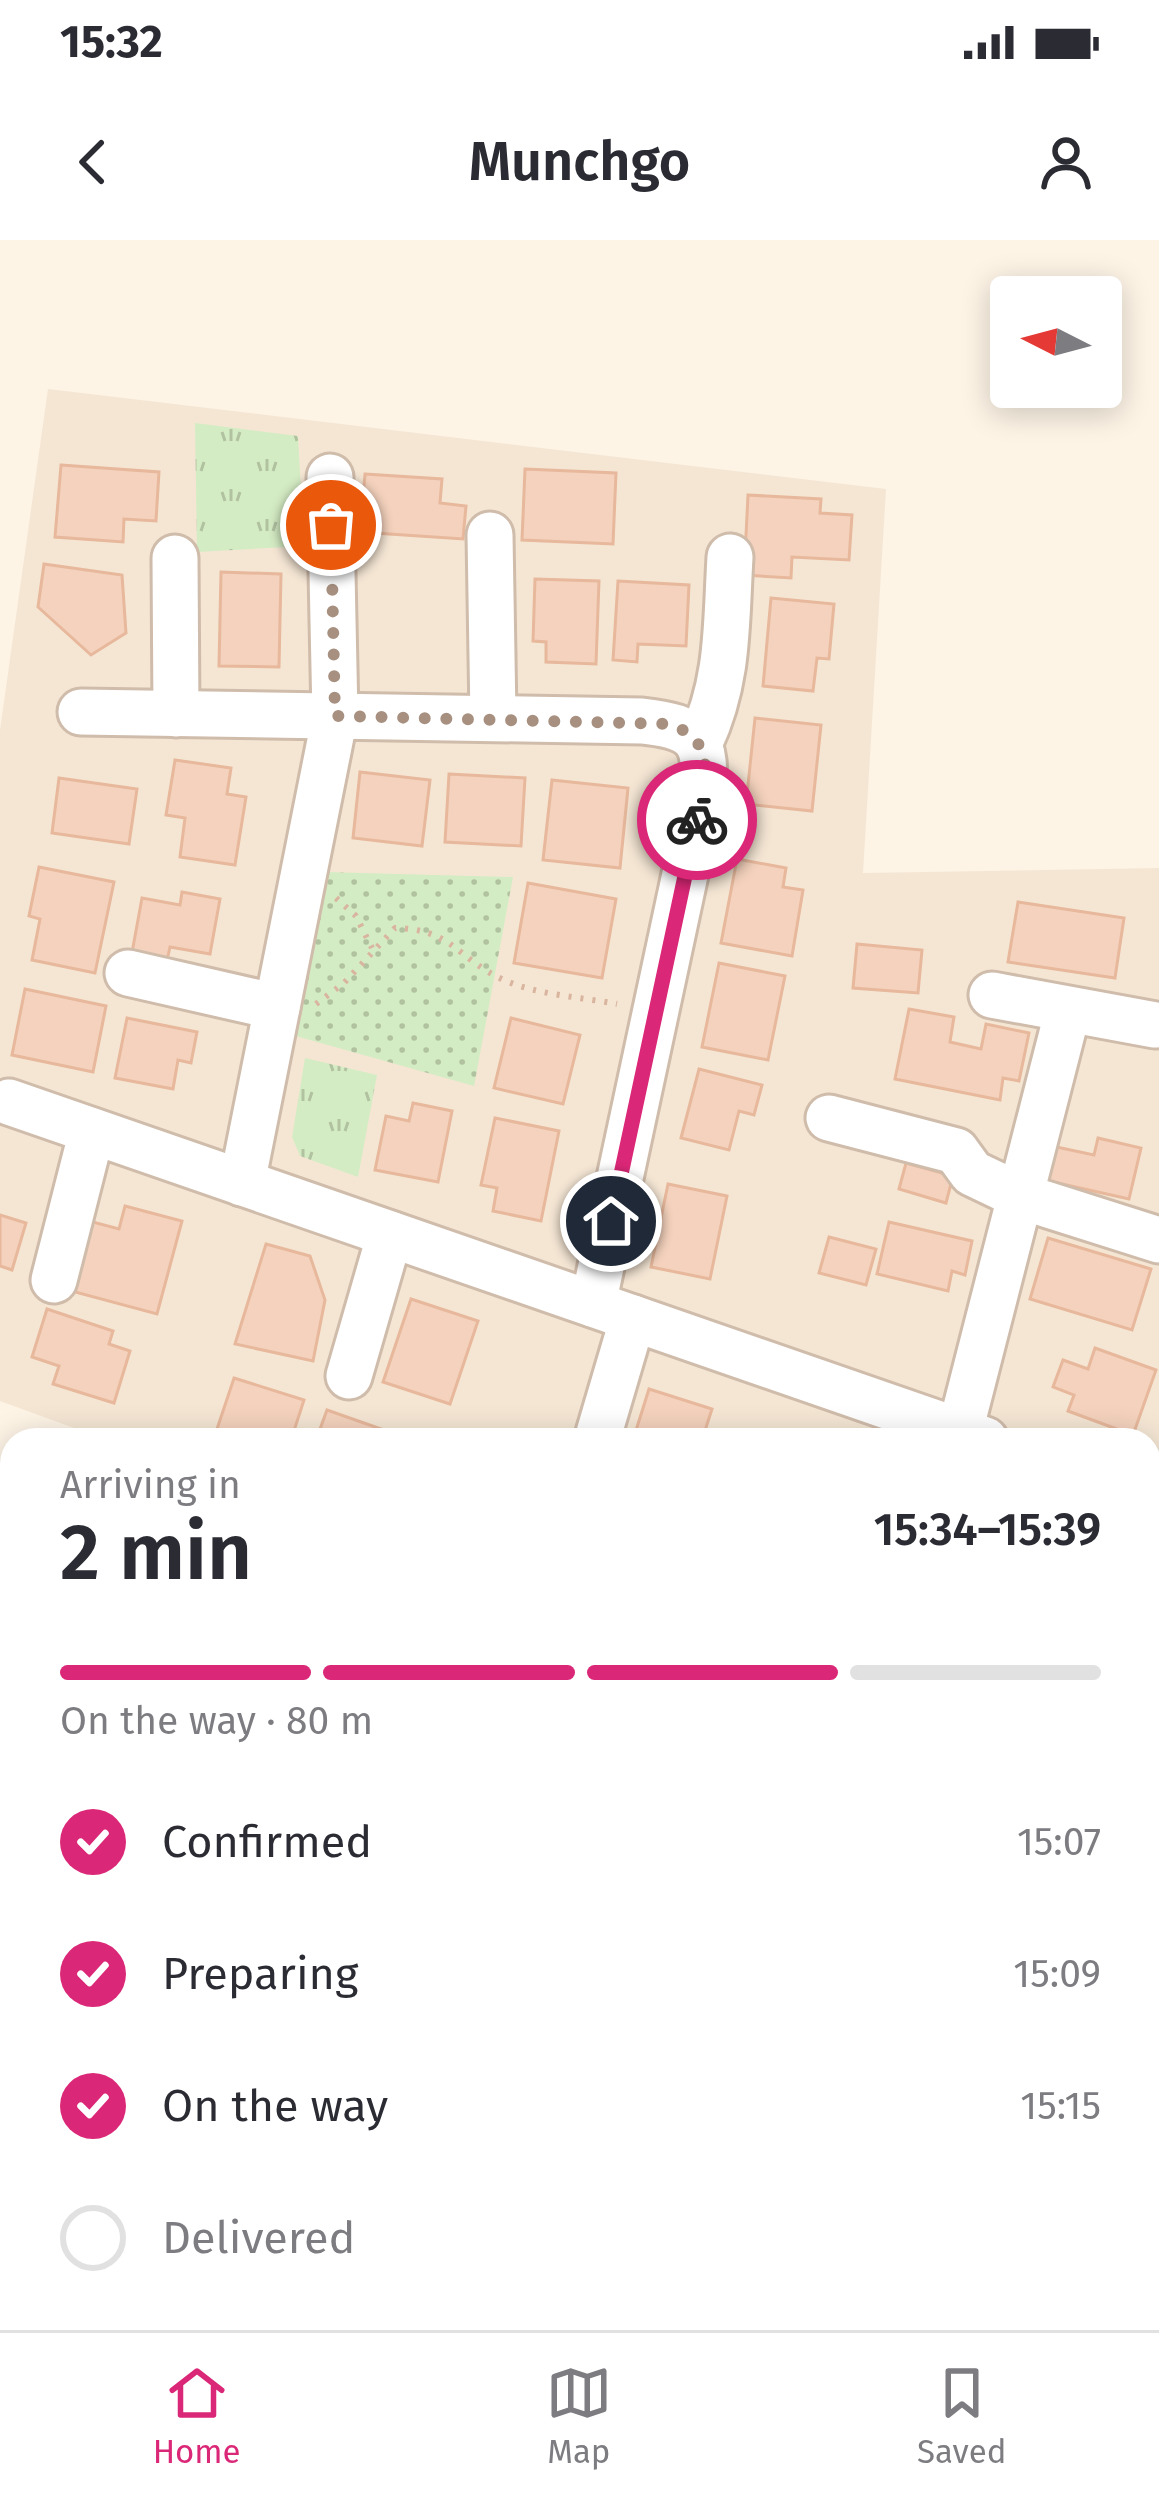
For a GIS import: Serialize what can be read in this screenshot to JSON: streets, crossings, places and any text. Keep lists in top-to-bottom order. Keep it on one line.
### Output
{"north":"left","page":{"status":"15:32","header":"Munchgo","heading":["2 min","Arriving in","15:34–15:39"],"bar":"On the way · 80 m","list":[["Confirmed","15:07"],["Preparing","15:09"],["On the way","15:15"],"Delivered"],"tabs":["Home","Map","Saved"]}}
